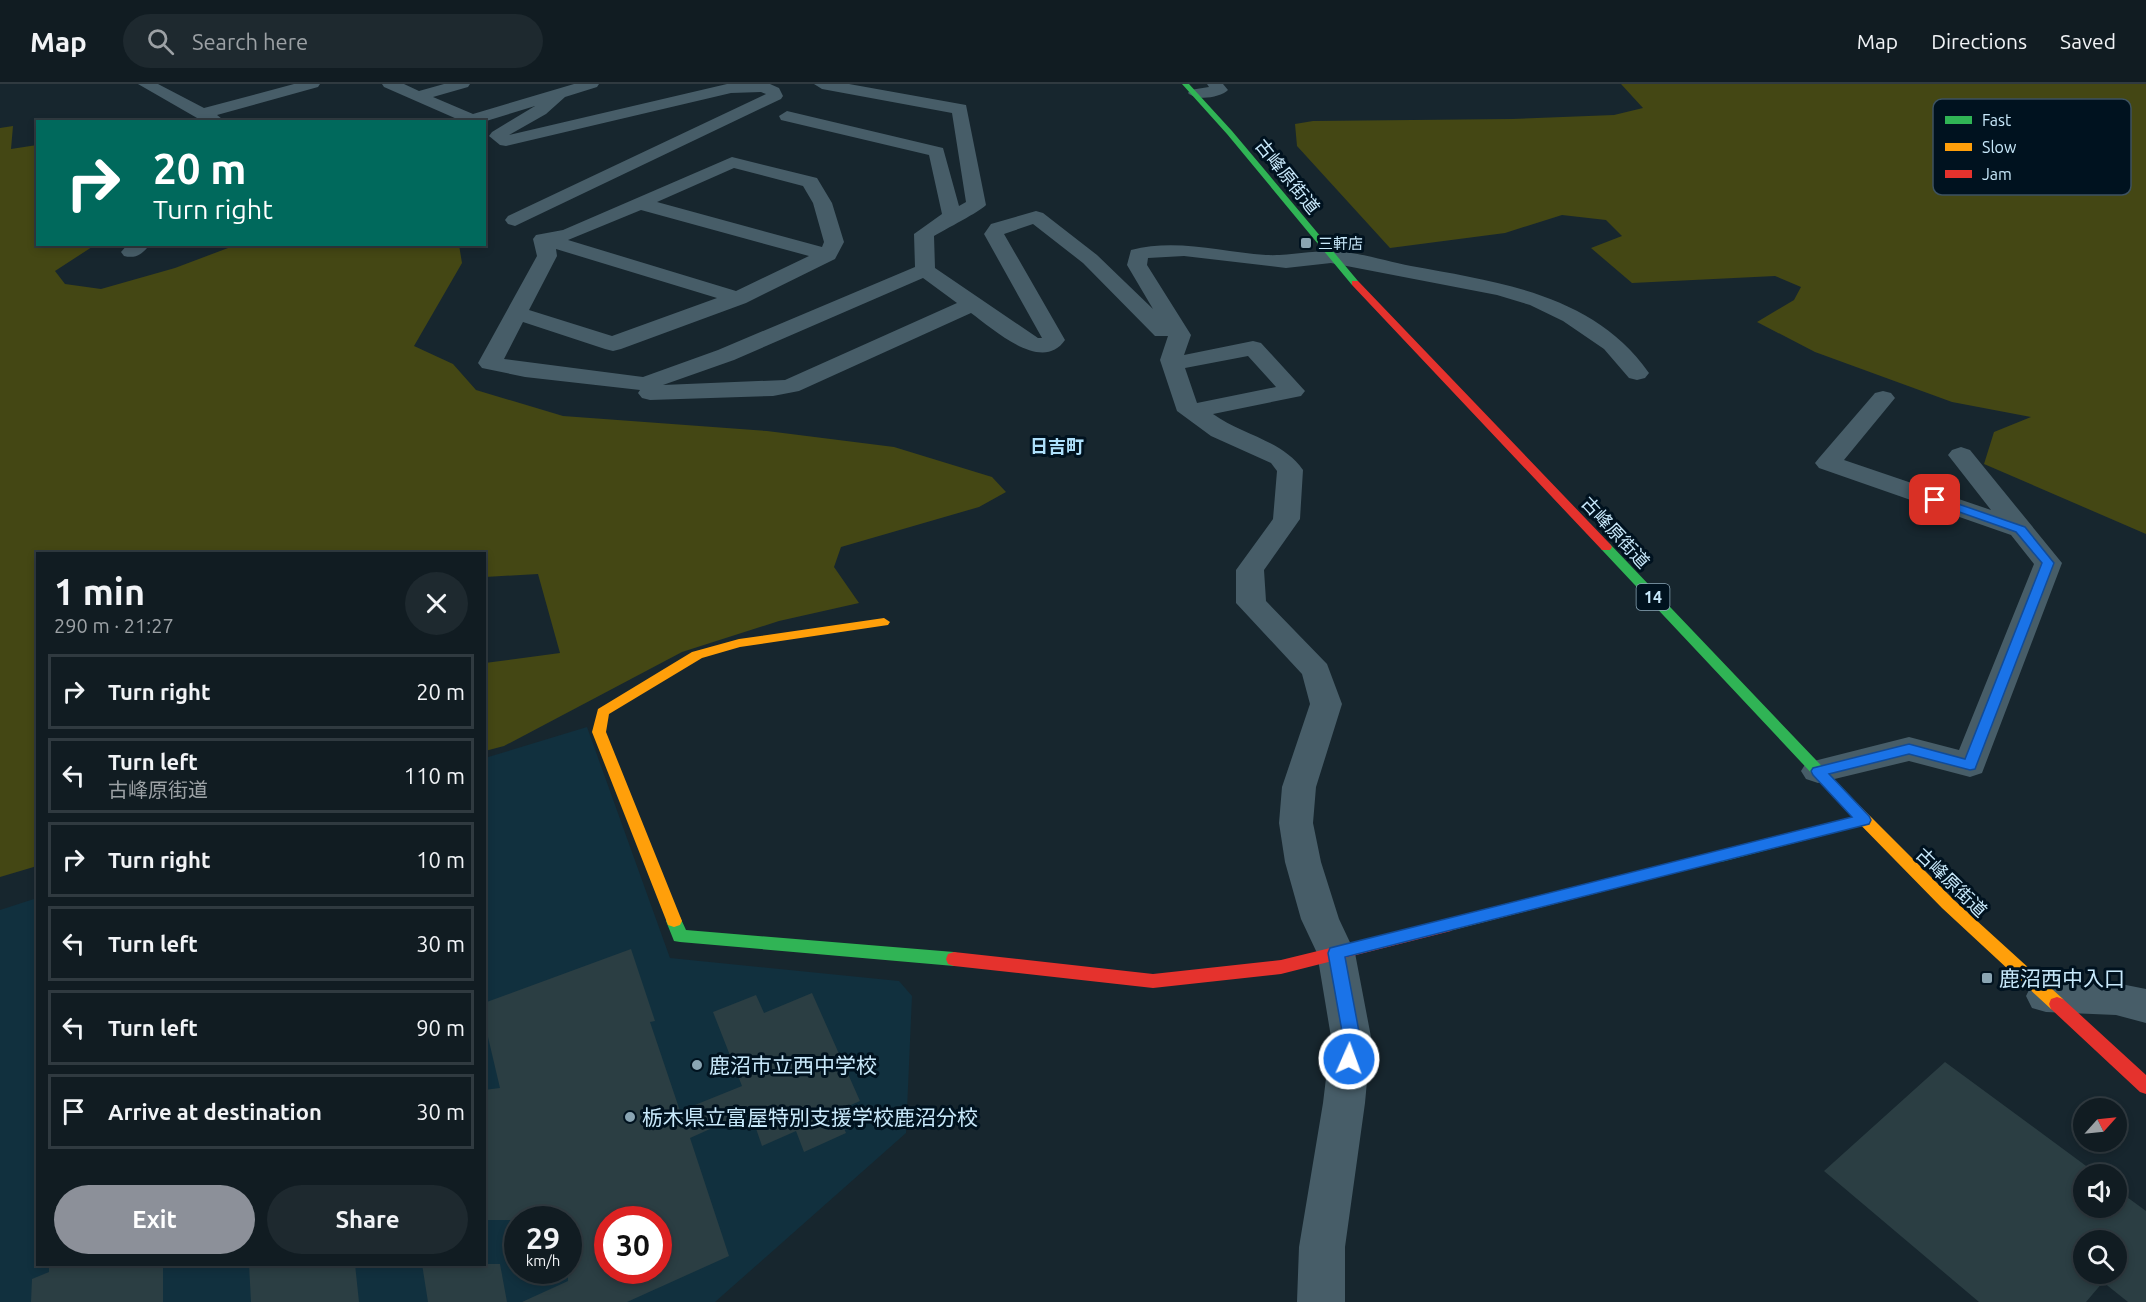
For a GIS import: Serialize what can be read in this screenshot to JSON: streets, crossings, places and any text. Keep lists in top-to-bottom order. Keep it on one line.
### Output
{"streets":{"main road":["古峰原街道","14"]},"districts":["日吉町"],"places":{"transit":["三軒店","鹿沼西中入口"],"other":["鹿沼市立西中学校","栃木県立富屋特別支援学校鹿沼分校"]},"legend":["Fast","Slow","Jam"],"north":"top right","page":{"header":"Map","search":"Search here","nav":["Map","Directions","Saved"],"turn":["20 m","Turn right"],"heading":["1 min","290 m · 21:27"],"list":[{"name":"Turn right","value":"20 m"},{"name":"Turn left","note":"古峰原街道","value":"110 m"},{"name":"Turn right","value":"10 m"},{"name":"Turn left","value":"30 m"},{"name":"Turn left","value":"90 m"},{"name":"Arrive at destination","value":"30 m"}],"buttons":["Exit","Share"],"speed":"29 km/h","limit":"30"}}
